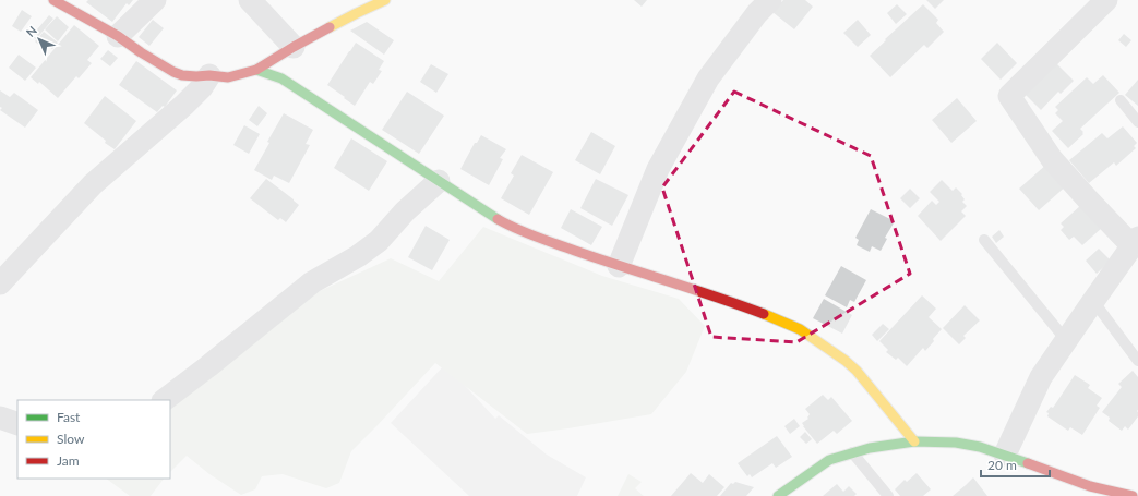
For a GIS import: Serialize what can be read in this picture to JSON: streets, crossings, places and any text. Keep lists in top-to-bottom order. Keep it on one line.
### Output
{"legend":["Fast","Slow","Jam"],"scale_bar":"20 m","north":"top left"}
